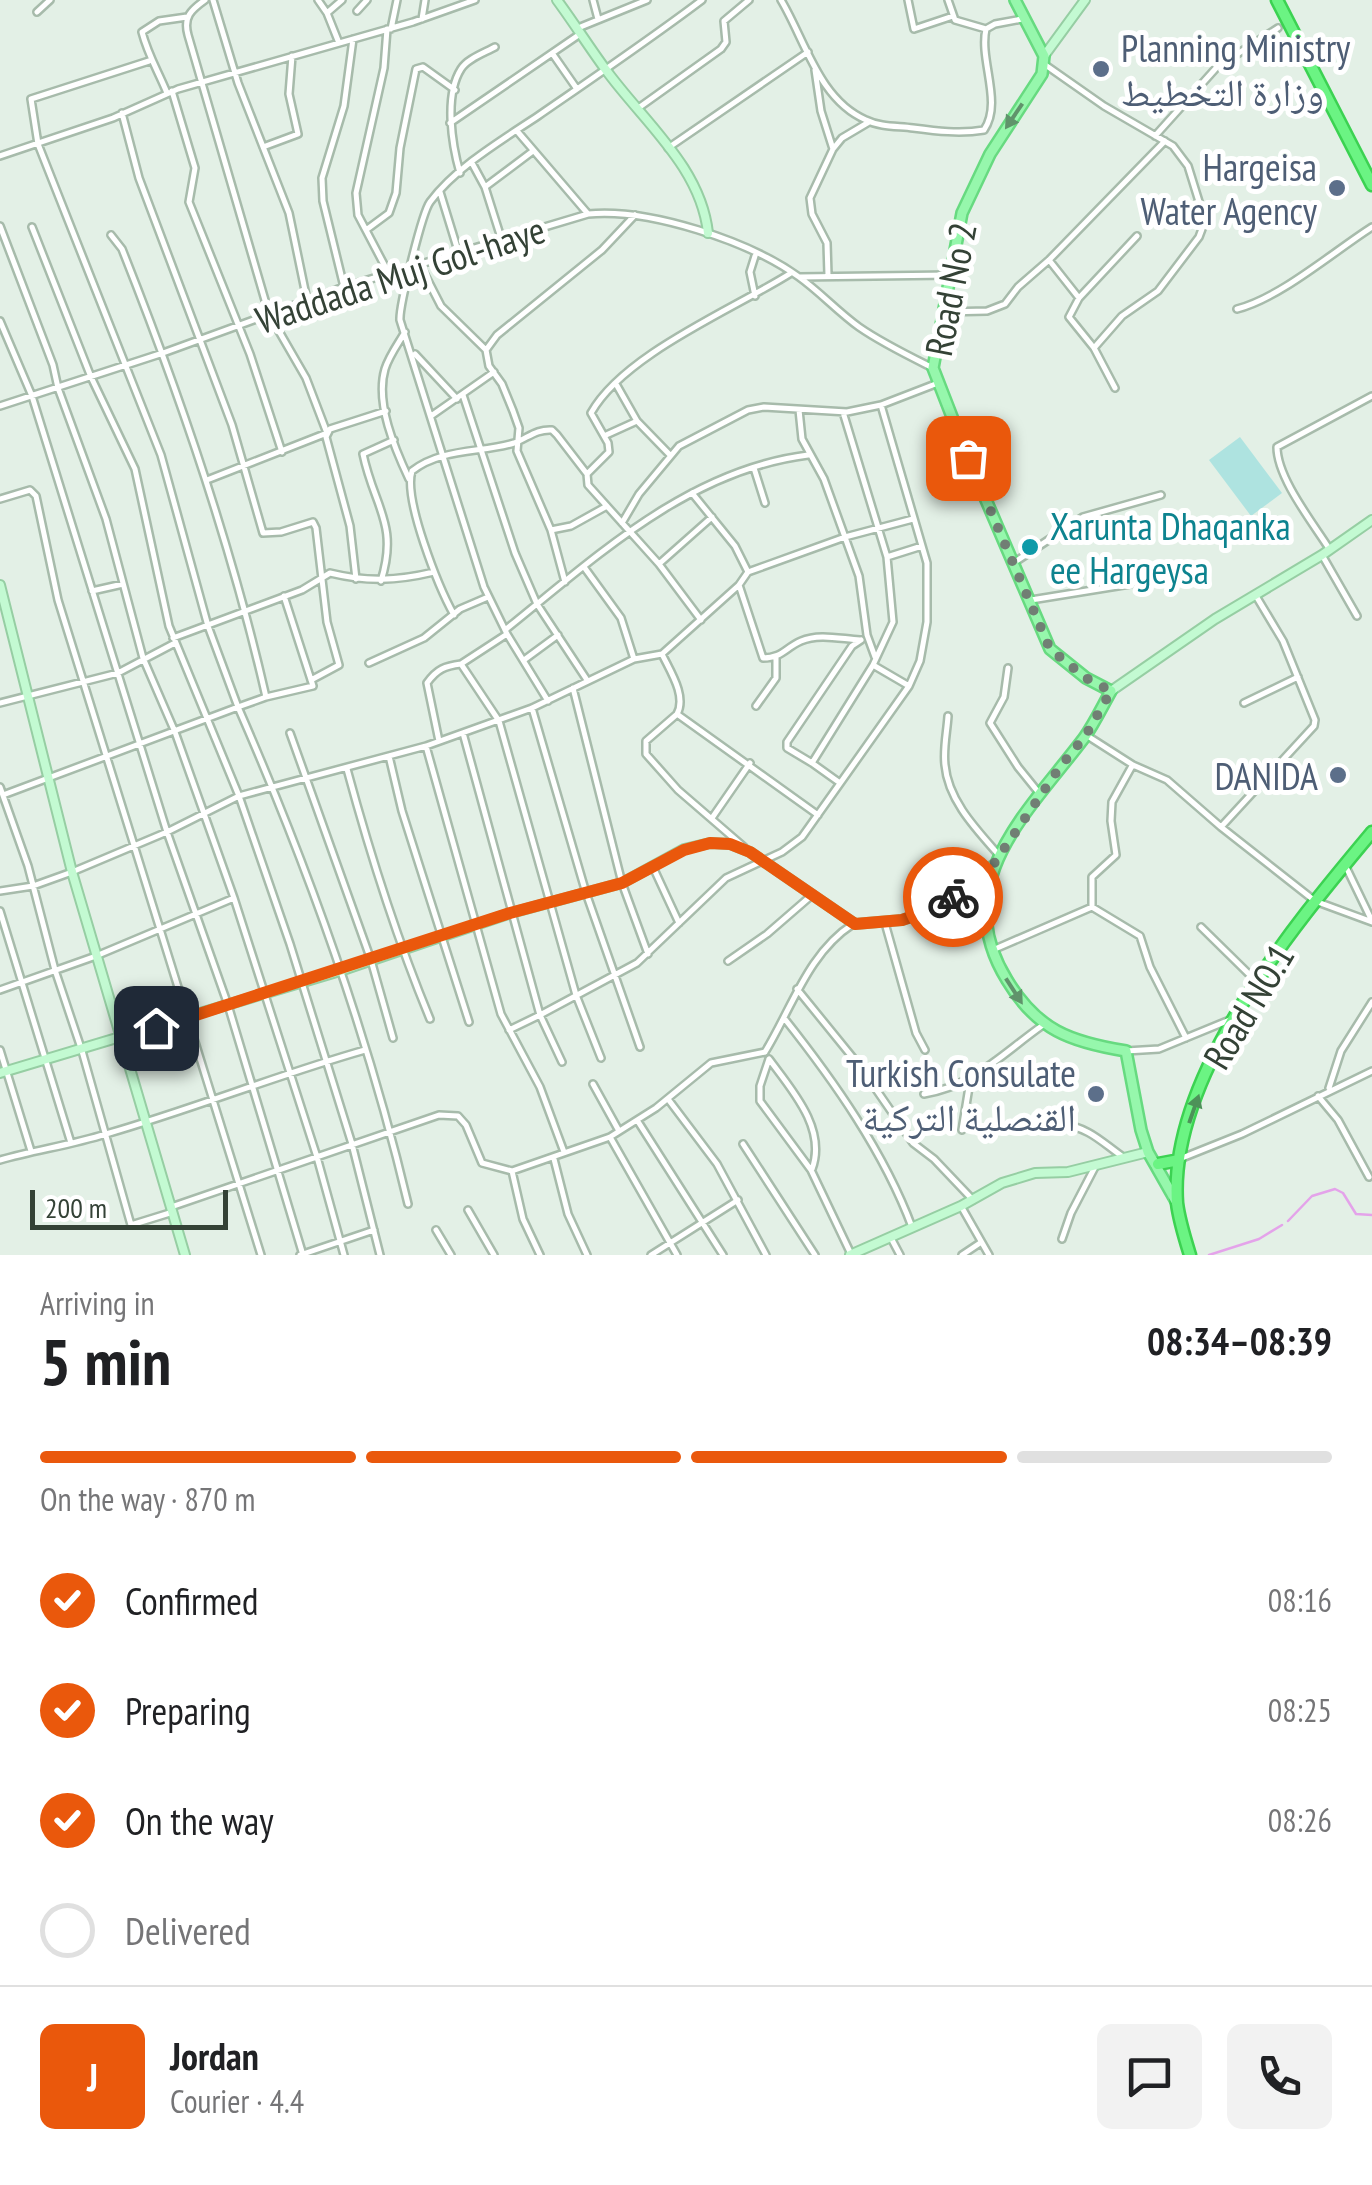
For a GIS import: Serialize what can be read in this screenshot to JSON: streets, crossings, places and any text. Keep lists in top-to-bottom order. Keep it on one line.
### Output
{"streets":{"highway":["Road NO.1"],"main road":["Road No 2"],"street":["Waddada Muj Gol-haye"]},"crossings":[["Waddada Muj Gol-haye","Road No 2"]],"places":["Planning Ministry وزارة التخطيط","Hargeisa Water Agency","Xarunta Dhaqanka ee Hargeysa","DANIDA","Turkish Consulate القنصلية التركية"],"scale_bar":"200 m","page":{"scale":"200 m","heading":["5 min","Arriving in","08:34–08:39"],"panel":["Jordan","Courier · 4.4"],"bar":"On the way · 870 m","list":[["Confirmed","08:16"],["Preparing","08:25"],["On the way","08:26"],"Delivered"],"round":"J"}}
